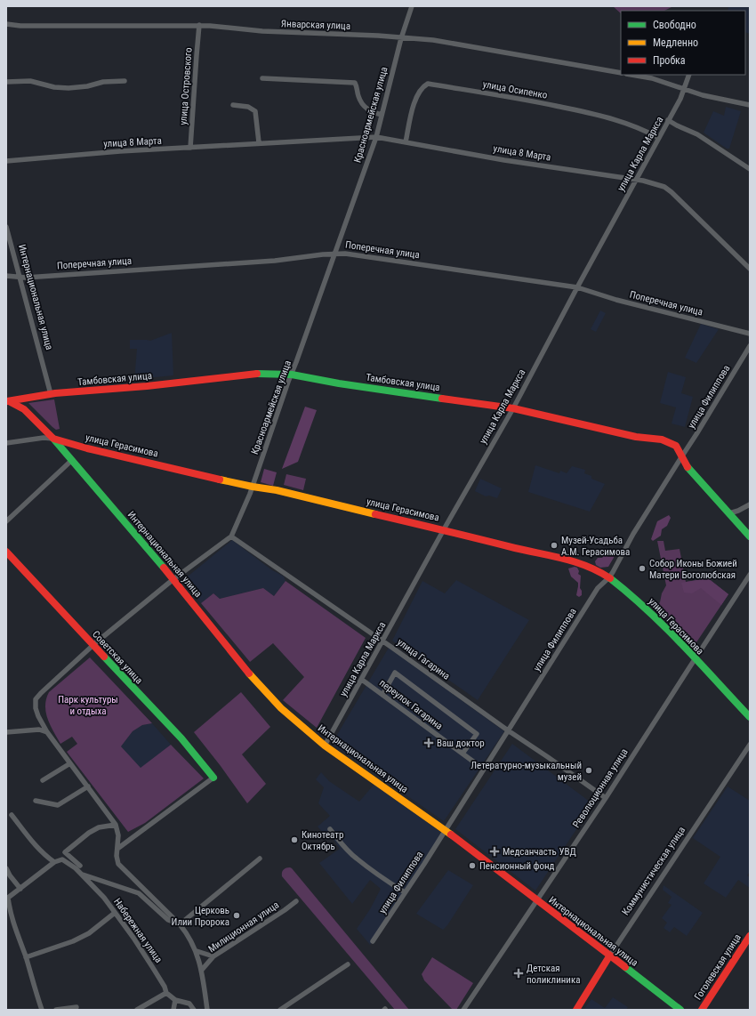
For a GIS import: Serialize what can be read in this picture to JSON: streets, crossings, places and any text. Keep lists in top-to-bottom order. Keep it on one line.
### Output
{"streets":{"main road":["Интернациональная улица","Тамбовская улица","улица Герасимова","Советская улица","Коммунистическая улица","Гоголевская улица"],"street":["Январская улица","улица Островского","улица Осипенко","Красноармейская улица","улица 8 Марта","улица Карла Маркса","Поперечная улица","улица Филиппова","улица Гагарина","переулок Гагарина","Революционная улица","Милиционная улица","Набережная улица"]},"crossings":[["Январская улица","улица Островского"],["Январская улица","Красноармейская улица"],["улица Островского","улица 8 Марта"],["улица Осипенко","улица 8 Марта"],["улица Осипенко","улица Карла Маркса"],["Красноармейская улица","улица 8 Марта"],["Красноармейская улица","Поперечная улица"],["Красноармейская улица","Интернациональная улица"],["Красноармейская улица","Тамбовская улица"],["Красноармейская улица","улица Герасимова"],["Красноармейская улица","Советская улица"],["Красноармейская улица","улица Гагарина"],["Красноармейская улица","Набережная улица"],["улица 8 Марта","улица Карла Маркса"],["улица Карла Маркса","Поперечная улица"],["улица Карла Маркса","Интернациональная улица"],["улица Карла Маркса","Тамбовская улица"],["улица Карла Маркса","улица Герасимова"],["улица Карла Маркса","улица Гагарина"],["улица Карла Маркса","переулок Гагарина"],["Поперечная улица","Интернациональная улица"],["Интернациональная улица","Тамбовская улица"],["Интернациональная улица","улица Филиппова"],["Интернациональная улица","улица Герасимова"],["Интернациональная улица","Революционная улица"],["Интернациональная улица","Коммунистическая улица"],["Тамбовская улица","улица Филиппова"],["Тамбовская улица","улица Герасимова"],["улица Филиппова","улица Герасимова"],["улица Филиппова","улица Гагарина"],["улица Филиппова","переулок Гагарина"],["улица Герасимова","Революционная улица"],["улица Гагарина","Революционная улица"],["Милиционная улица","Набережная улица"]],"parks":["Парк культуры и отдыха"],"places":{"other":["Музей-Усадьба А.М. Герасимова","Собор Иконы Божией Матери Боголюбская","Летературно-музыкальный музей","Кинотеатр Октябрь","Пенсионный фонд","Церковь Илии Пророка"],"health":["Ваш доктор","Медсанчасть УВД","Детская поликлиника"]},"legend":["Свободно","Медленно","Пробка"]}
